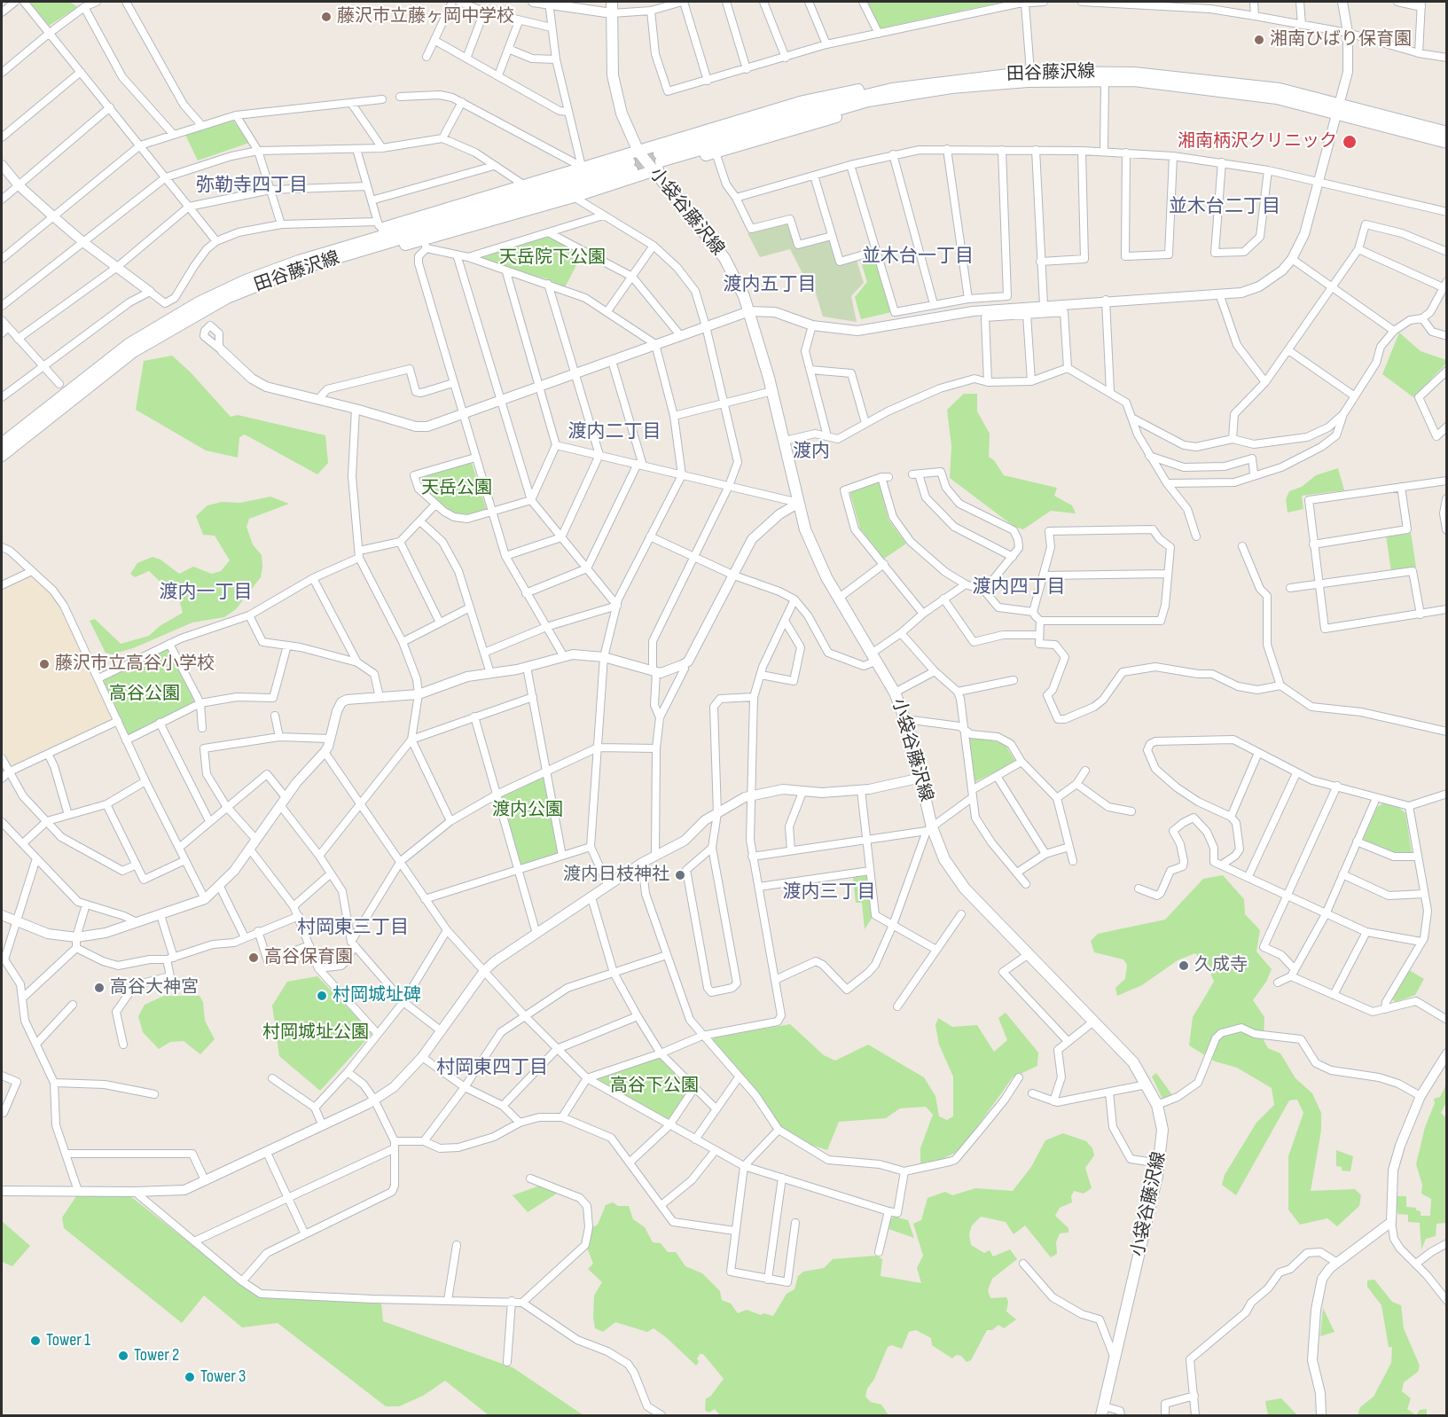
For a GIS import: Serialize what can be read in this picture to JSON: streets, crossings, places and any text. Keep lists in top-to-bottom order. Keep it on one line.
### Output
{"streets":{"main road":["田谷藤沢線","小袋谷藤沢線"]},"districts":["弥勒寺四丁目","並木台二丁目","並木台一丁目","渡内五丁目","渡内二丁目","渡内","渡内四丁目","渡内一丁目","渡内三丁目","村岡東三丁目","村岡東四丁目"],"parks":["天岳院下公園","天岳公園","高谷公園","渡内公園","村岡城址公園","高谷下公園"],"places":["藤沢市立藤ヶ岡中学校","湘南ひばり保育園","湘南柄沢クリニック","藤沢市立高谷小学校","渡内日枝神社","高谷保育園","久成寺","高谷大神宮","村岡城址碑","Tower 1","Tower 2","Tower 3"]}
